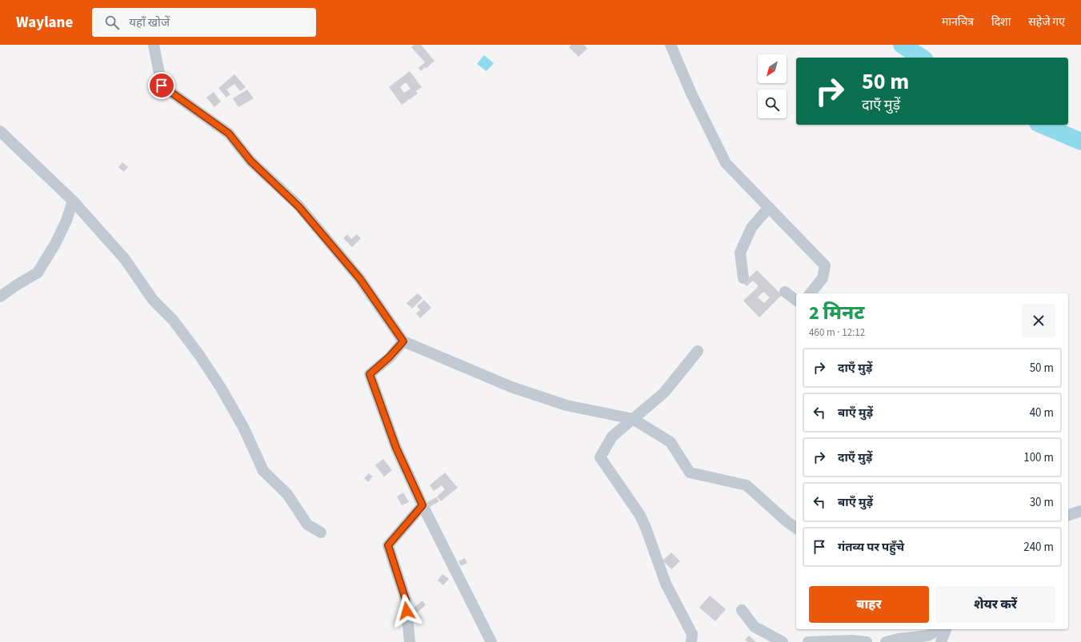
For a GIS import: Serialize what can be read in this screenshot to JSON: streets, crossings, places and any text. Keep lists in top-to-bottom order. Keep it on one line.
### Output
{"north":"bottom left","page":{"header":"Waylane","search":"यहाँ खोजें","nav":["मानचित्र","दिशा","सहेजे गए"],"turn":["50 m","दाएँ मुड़ें"],"heading":["2 मिनट","460 m · 12:12"],"list":[{"name":"दाएँ मुड़ें","value":"50 m"},{"name":"बाएँ मुड़ें","value":"40 m"},{"name":"दाएँ मुड़ें","value":"100 m"},{"name":"बाएँ मुड़ें","value":"30 m"},{"name":"गंतव्य पर पहुँचे","value":"240 m"}],"buttons":["बाहर","शेयर करें"]}}
